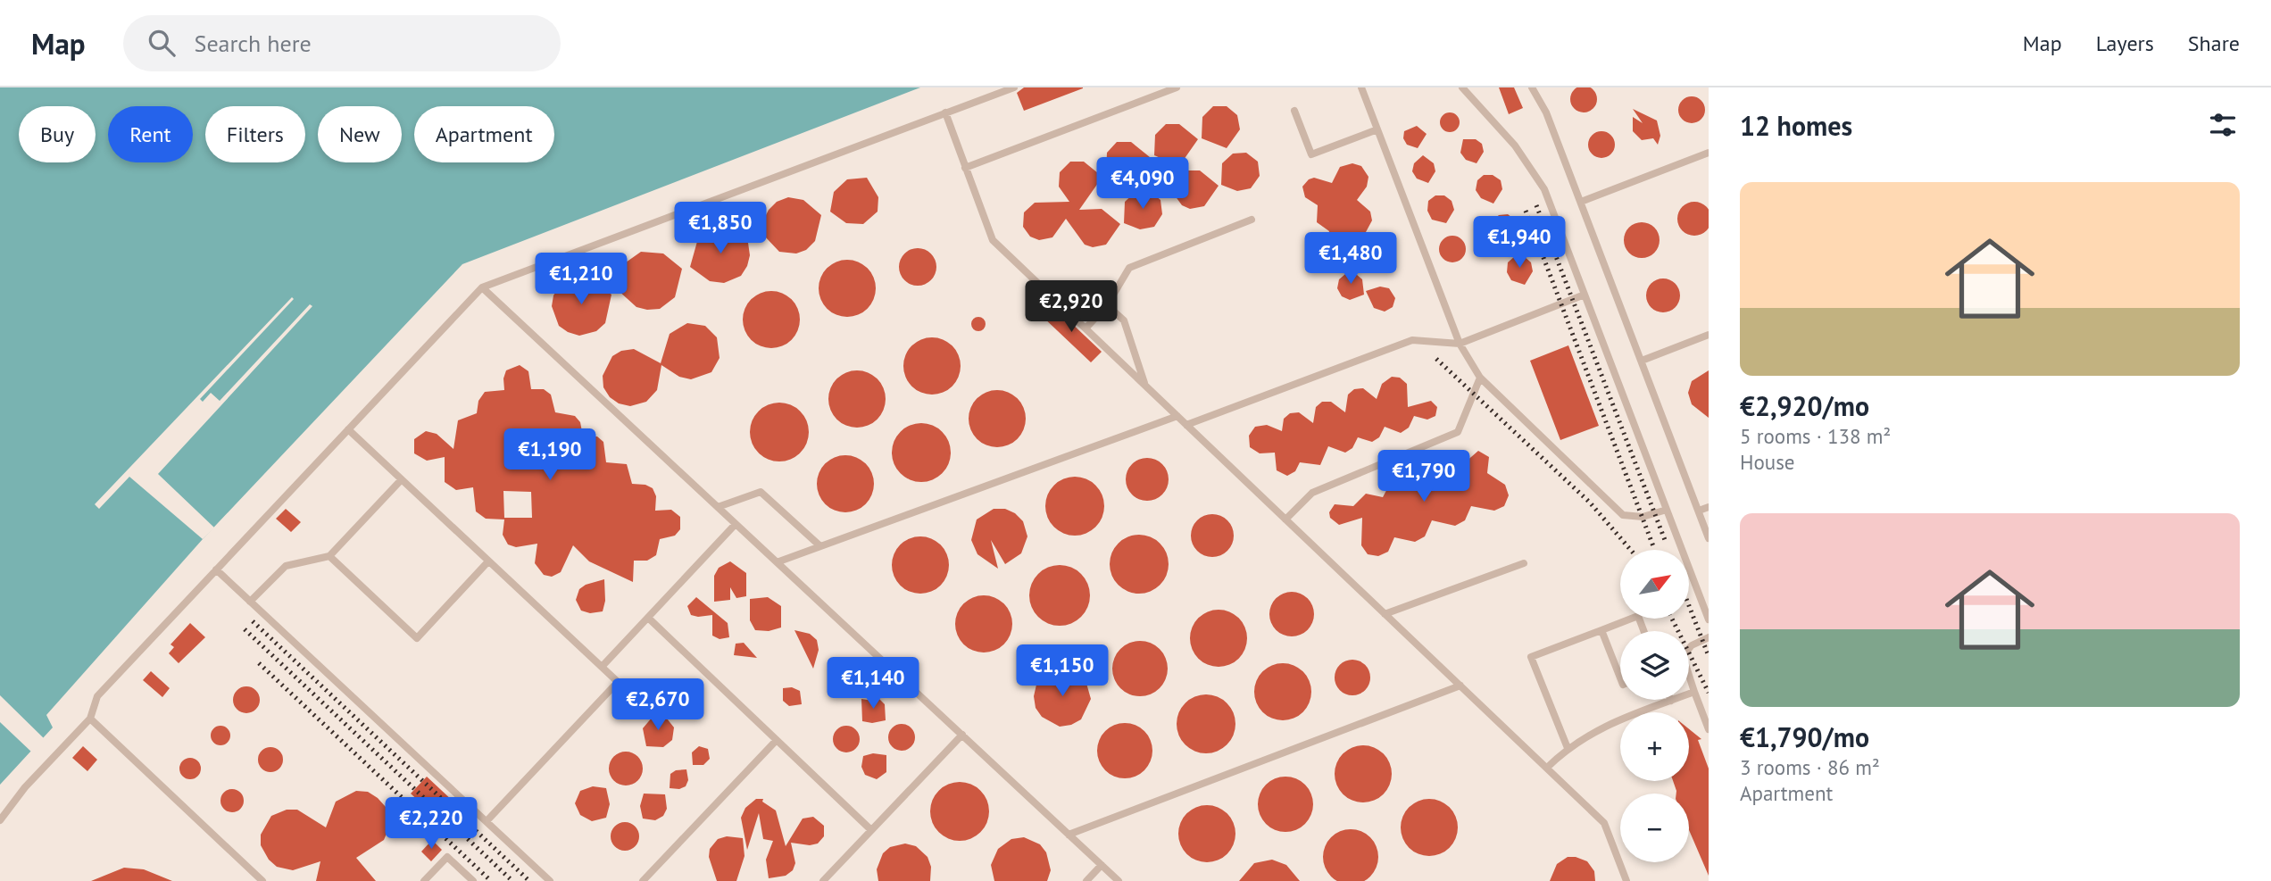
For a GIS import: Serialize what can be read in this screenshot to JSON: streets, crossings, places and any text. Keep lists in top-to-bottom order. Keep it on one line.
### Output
{"north":"top right","page":{"header":"Map","search":"Search here","nav":["Map","Layers","Share"],"heading":"12 homes","chip":["Buy","Rent","Filters","New","Apartment"],"price":["€4,090","€1,850","€1,940","€1,480","€1,210","€2,920","€1,190","€1,790","€1,150","€1,140","€2,670","€2,220"],"list":[{"name":"€2,920/mo","note":"5 rooms · 138 m² · House"},{"name":"€1,790/mo","note":"3 rooms · 86 m² · Apartment"}],"map_buttons":["+","−"]}}
